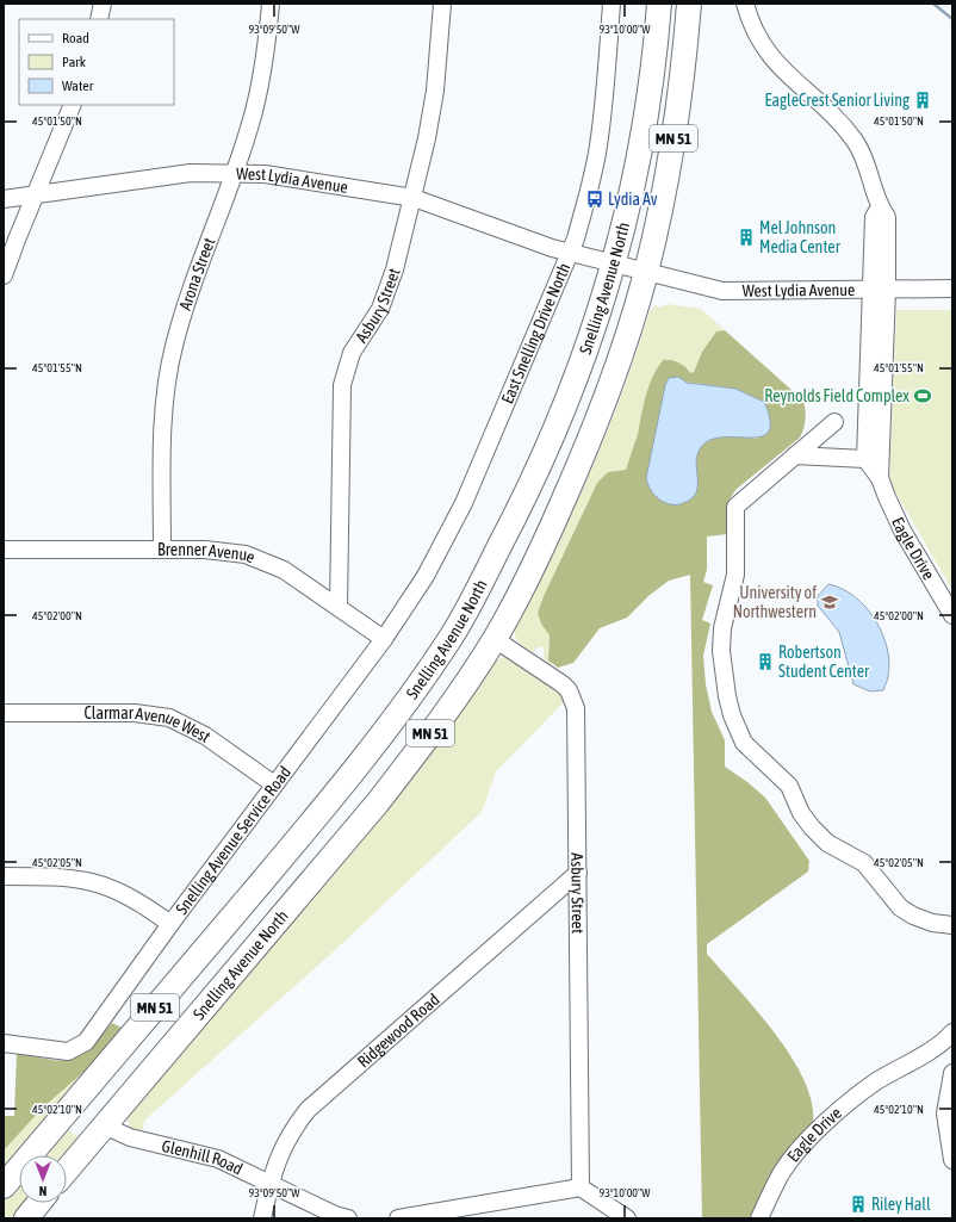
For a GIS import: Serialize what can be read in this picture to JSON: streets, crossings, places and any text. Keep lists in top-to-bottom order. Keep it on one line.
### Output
{"streets":{"highway":["MN 51","Snelling Avenue North"],"street":["West Lydia Avenue","Arona Street","Asbury Street","East Snelling Drive North","Eagle Drive","Brenner Avenue","Clarmar Avenue West","Snelling Avenue Service Road","Ridgewood Road","Glenhill Road"]},"crossings":[["West Lydia Avenue","Arona Street"],["West Lydia Avenue","Snelling Avenue North"],["West Lydia Avenue","Asbury Street"],["West Lydia Avenue","East Snelling Drive North"],["West Lydia Avenue","Eagle Drive"],["Arona Street","Brenner Avenue"],["Snelling Avenue North","Asbury Street"],["Snelling Avenue North","Glenhill Road"],["Asbury Street","Brenner Avenue"],["Asbury Street","Ridgewood Road"],["East Snelling Drive North","Brenner Avenue"],["East Snelling Drive North","Snelling Avenue Service Road"],["Brenner Avenue","Snelling Avenue Service Road"],["Clarmar Avenue West","Snelling Avenue Service Road"],["Ridgewood Road","Glenhill Road"]],"places":{"building":["EagleCrest Senior Living","Mel Johnson Media Center","Robertson Student Center","Riley Hall"],"bus stop":["Lydia Av"],"sports":["Reynolds Field Complex"],"school or university":["University of Northwestern"]},"legend":["Road","Park","Water"],"north":"bottom","coordinates":["93°09'50\"W","93°10'00\"W","45°01'50\"N","45°01'55\"N","45°02'00\"N","45°02'05\"N","45°02'10\"N"]}
